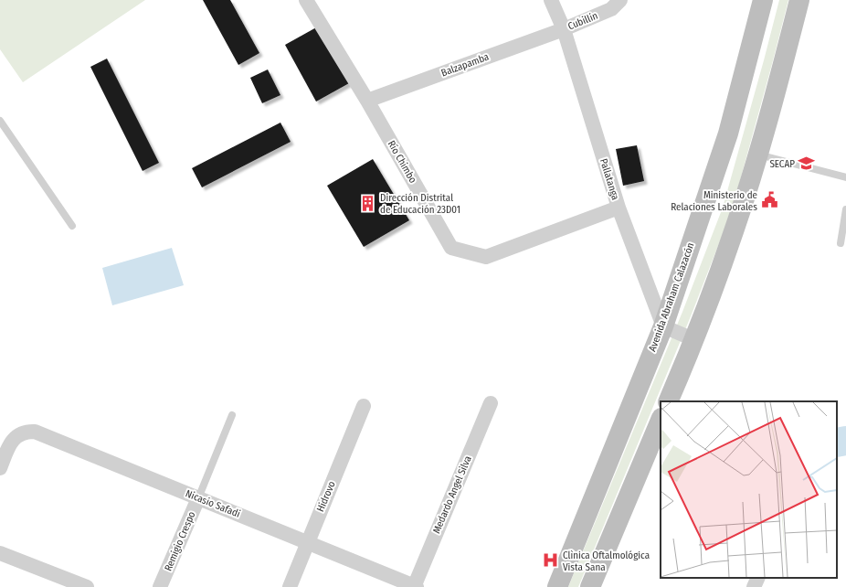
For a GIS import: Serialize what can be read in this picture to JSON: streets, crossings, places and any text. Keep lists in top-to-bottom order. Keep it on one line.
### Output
{"streets":{"main road":["Avenida Abraham Calazacón"],"street":["Cubillin","Balzapamba","Río Chimbo","Pallatanga","Medardo Angel Silva","Hidrovo","Nicasio Safadi","Remigio Crespo"]},"crossings":[["Cubillin","Balzapamba"],["Cubillin","Pallatanga"],["Balzapamba","Río Chimbo"],["Balzapamba","Pallatanga"],["Río Chimbo","Pallatanga"],["Pallatanga","Avenida Abraham Calazacón"],["Medardo Angel Silva","Nicasio Safadi"],["Hidrovo","Nicasio Safadi"],["Nicasio Safadi","Remigio Crespo"]],"places":{"school or university":["SECAP"],"public building":["Ministerio de Relaciones Laborales"],"building":["Dirección Distrital de Educación 23D01"],"hospital":["Clìnica Oftalmológica Vista Sana"]}}
